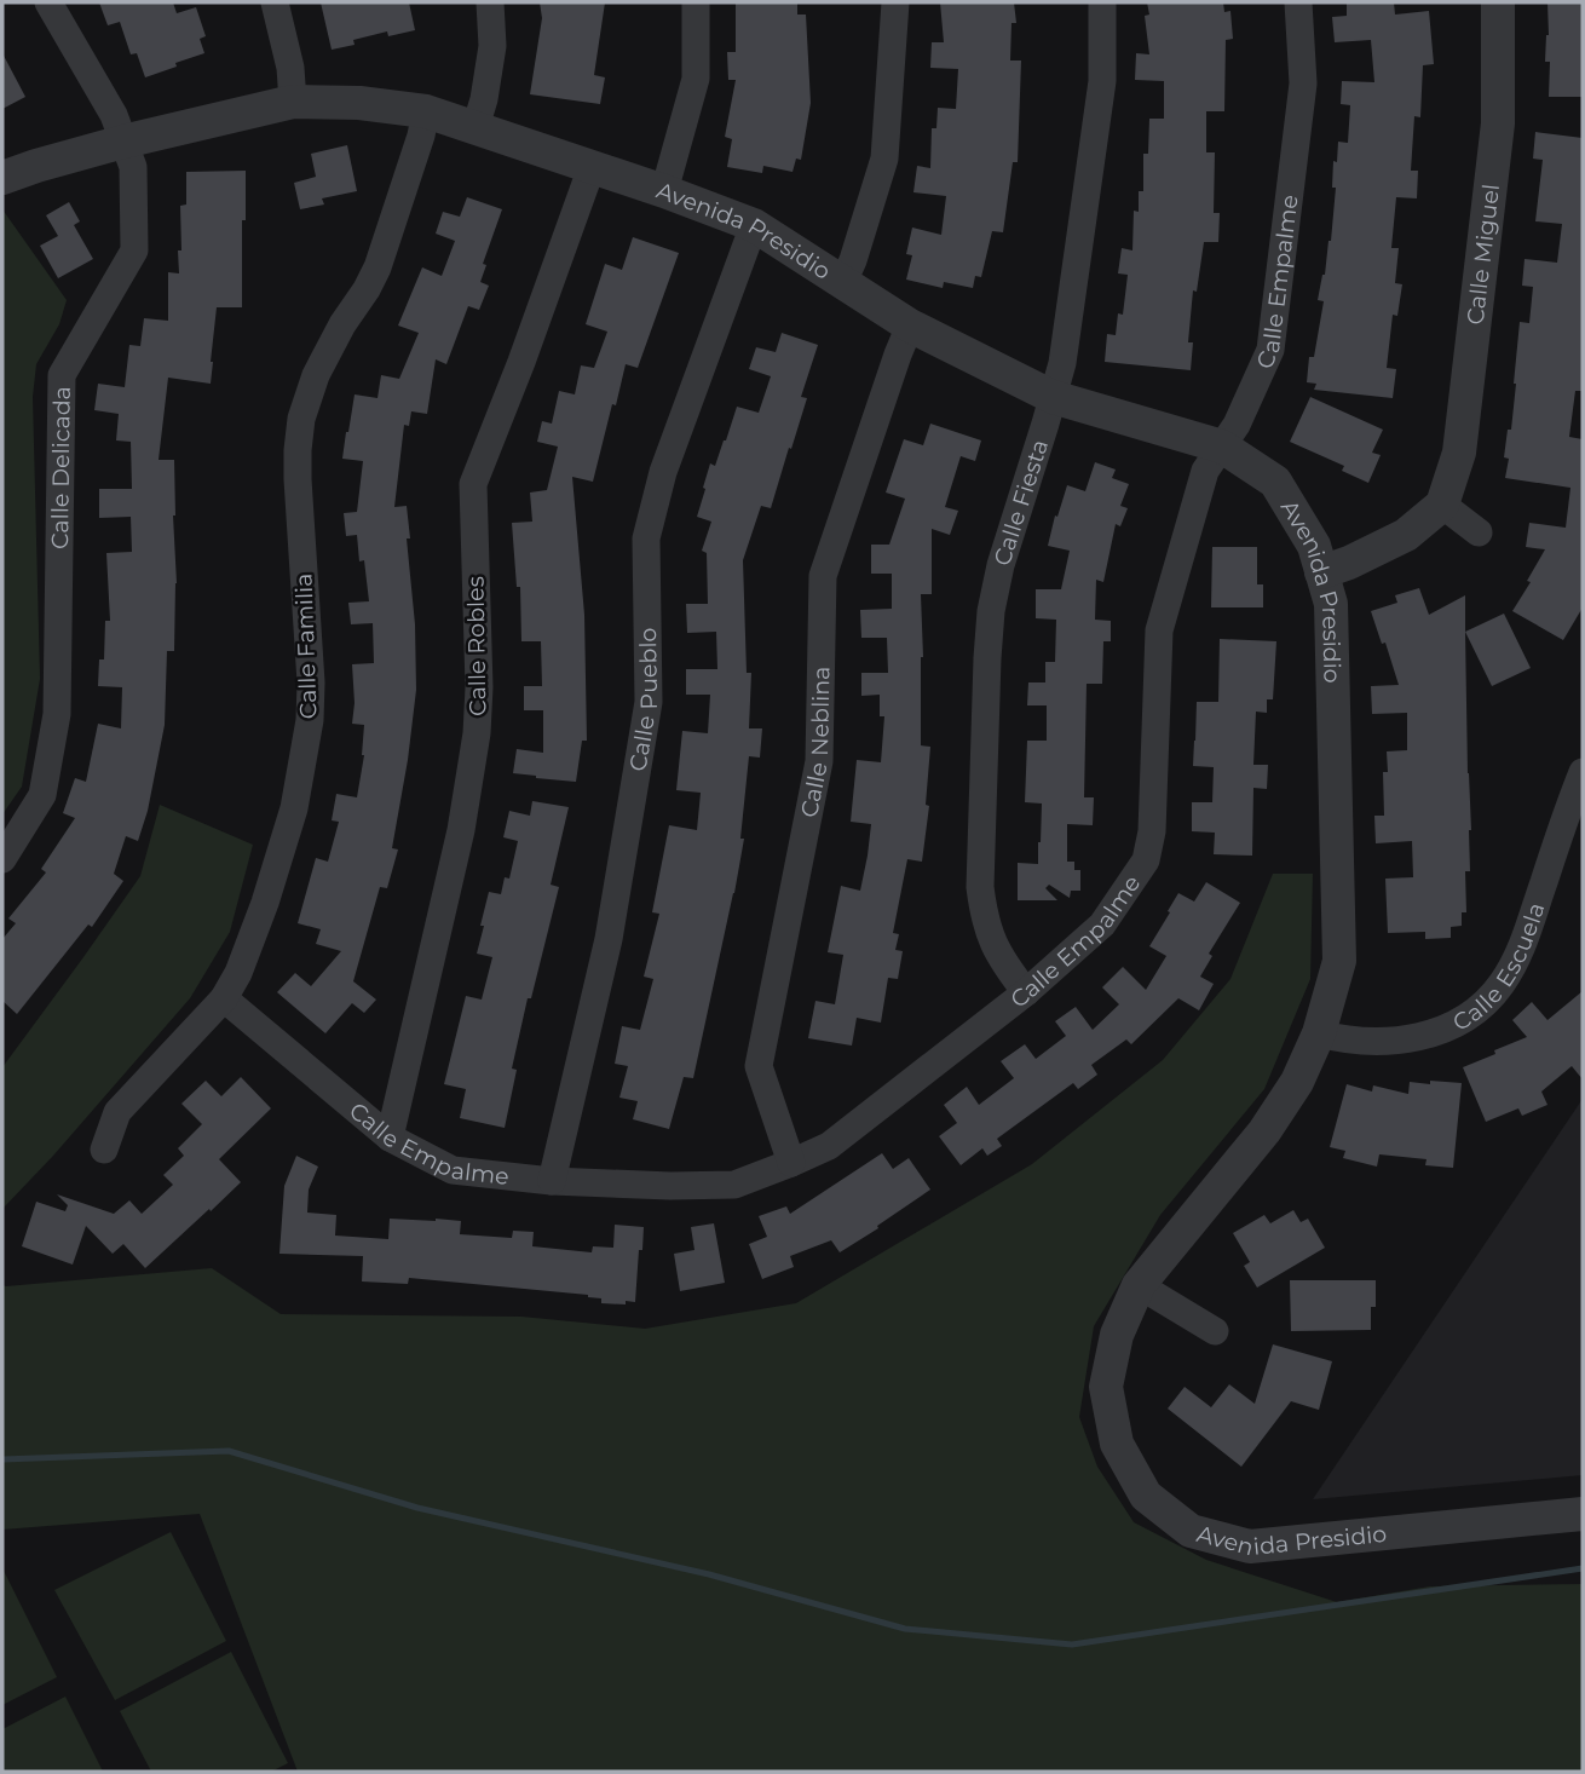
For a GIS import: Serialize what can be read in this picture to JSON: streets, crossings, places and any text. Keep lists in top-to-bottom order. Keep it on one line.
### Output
{"streets":{"street":["Avenida Presidio","Calle Miguel","Calle Empalme","Calle Delicada","Calle Fiesta","Calle Familia","Calle Robles","Calle Pueblo","Calle Neblina","Calle Escuela"]},"crossings":[["Avenida Presidio","Calle Empalme"],["Avenida Presidio","Calle Delicada"],["Avenida Presidio","Calle Fiesta"],["Avenida Presidio","Calle Familia"],["Avenida Presidio","Calle Robles"],["Avenida Presidio","Calle Pueblo"],["Avenida Presidio","Calle Neblina"],["Avenida Presidio","Calle Escuela"],["Calle Empalme","Calle Fiesta"],["Calle Empalme","Calle Familia"],["Calle Empalme","Calle Robles"],["Calle Empalme","Calle Pueblo"],["Calle Empalme","Calle Neblina"]]}
